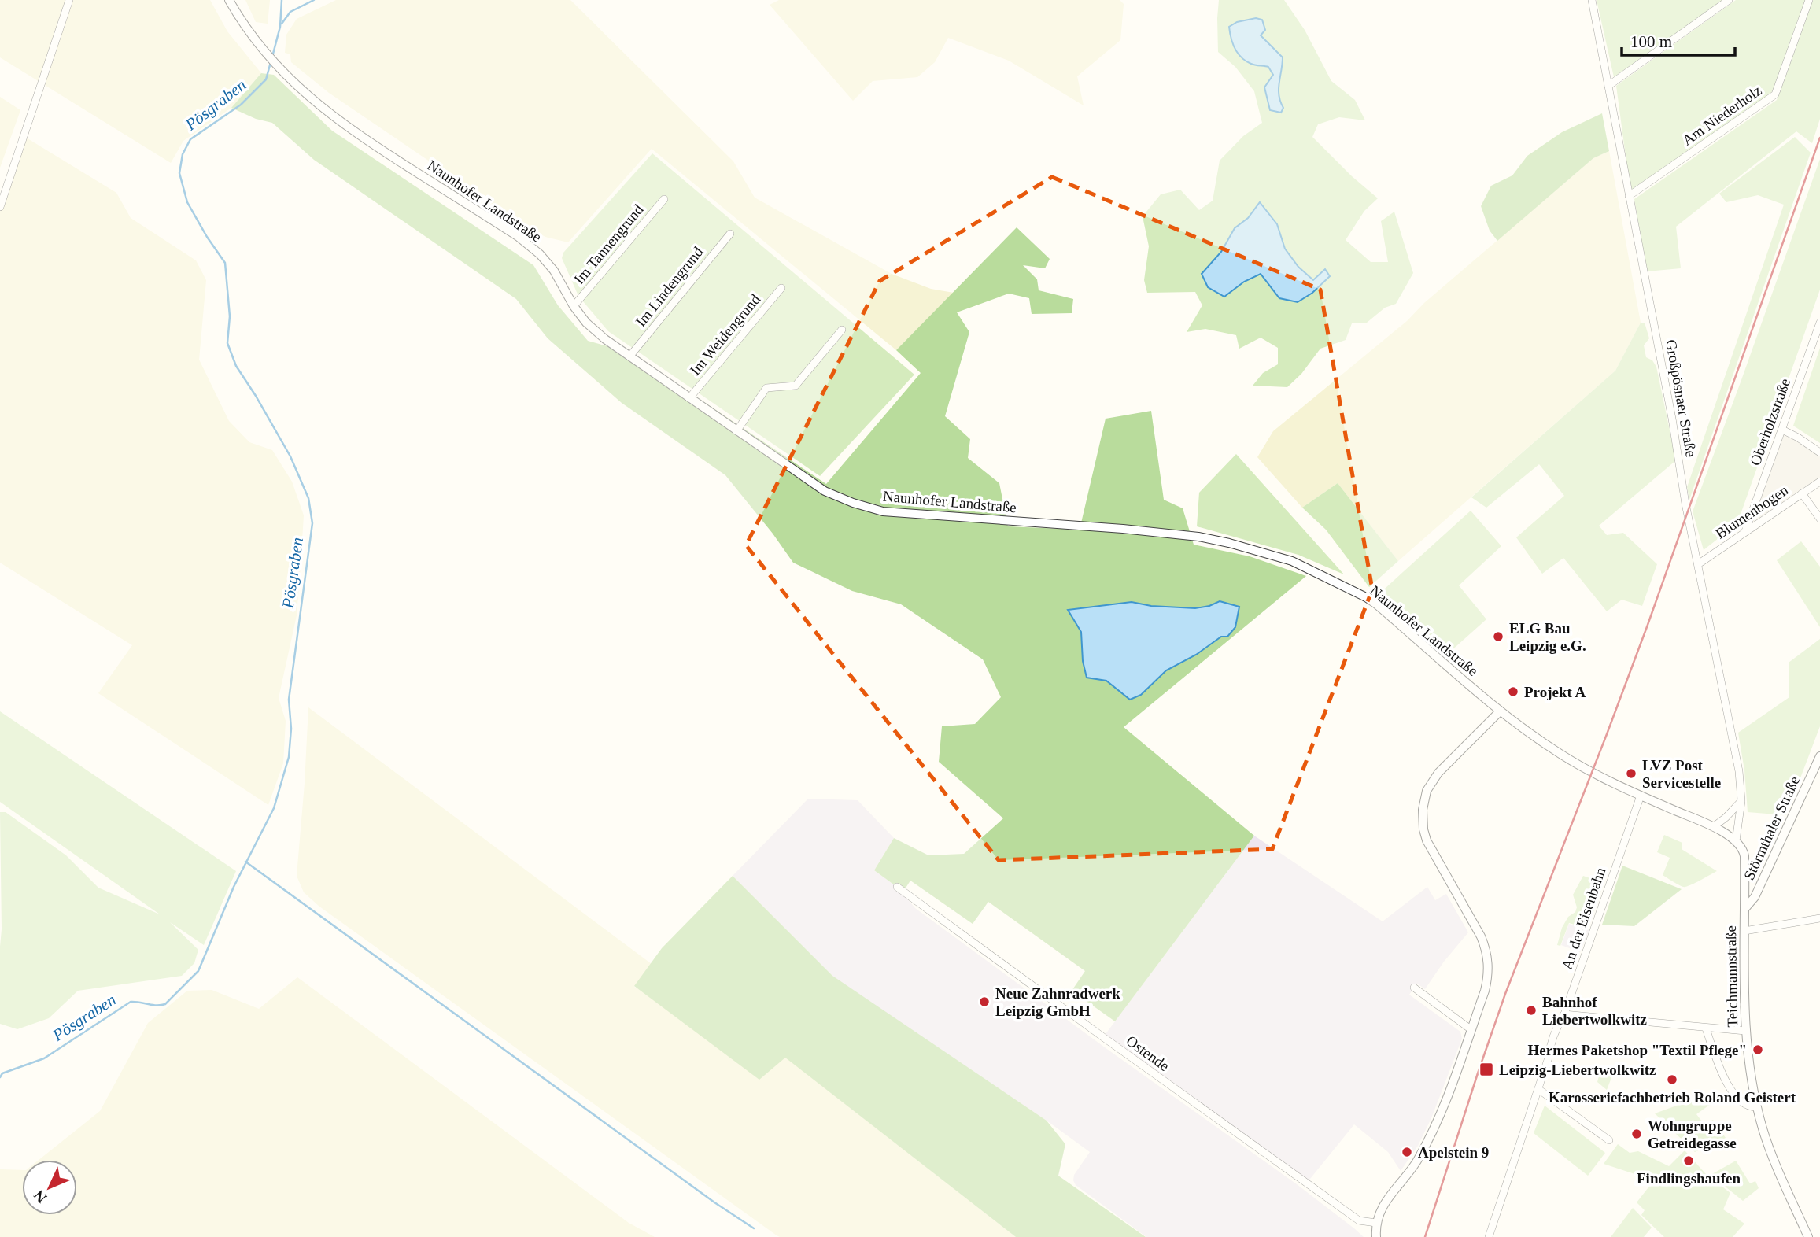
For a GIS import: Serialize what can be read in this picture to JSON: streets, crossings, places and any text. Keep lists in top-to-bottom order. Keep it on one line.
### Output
{"streets":{"street":["Am Niederholz","Naunhofer Landstraße","Im Tannengrund","Im Lindengrund","Im Weidengrund","Großpösnaer Straße","Oberholzstraße","Blumenbogen","Störmthaler Straße","An der Eisenbahn","Teichmannstraße","Ostende"]},"crossings":[["Am Niederholz","Großpösnaer Straße"],["Naunhofer Landstraße","Im Tannengrund"],["Naunhofer Landstraße","Im Lindengrund"],["Naunhofer Landstraße","Im Weidengrund"],["Naunhofer Landstraße","Großpösnaer Straße"],["Naunhofer Landstraße","An der Eisenbahn"],["Naunhofer Landstraße","Teichmannstraße"],["Großpösnaer Straße","Blumenbogen"],["Großpösnaer Straße","Teichmannstraße"],["Oberholzstraße","Blumenbogen"],["Störmthaler Straße","Teichmannstraße"]],"water":["Pösgraben"],"places":{"other":["ELG Bau Leipzig e.G.","Projekt A","LVZ Post Servicestelle","Neue Zahnradwerk Leipzig GmbH","Bahnhof Liebertwolkwitz","Hermes Paketshop \"Textil Pflege\"","Karosseriefachbetrieb Roland Geistert","Wohngruppe Getreidegasse","Apelstein 9","Findlingshaufen"],"transit":["Leipzig-Liebertwolkwitz"]},"scale_bar":"100 m","north":"bottom left"}
